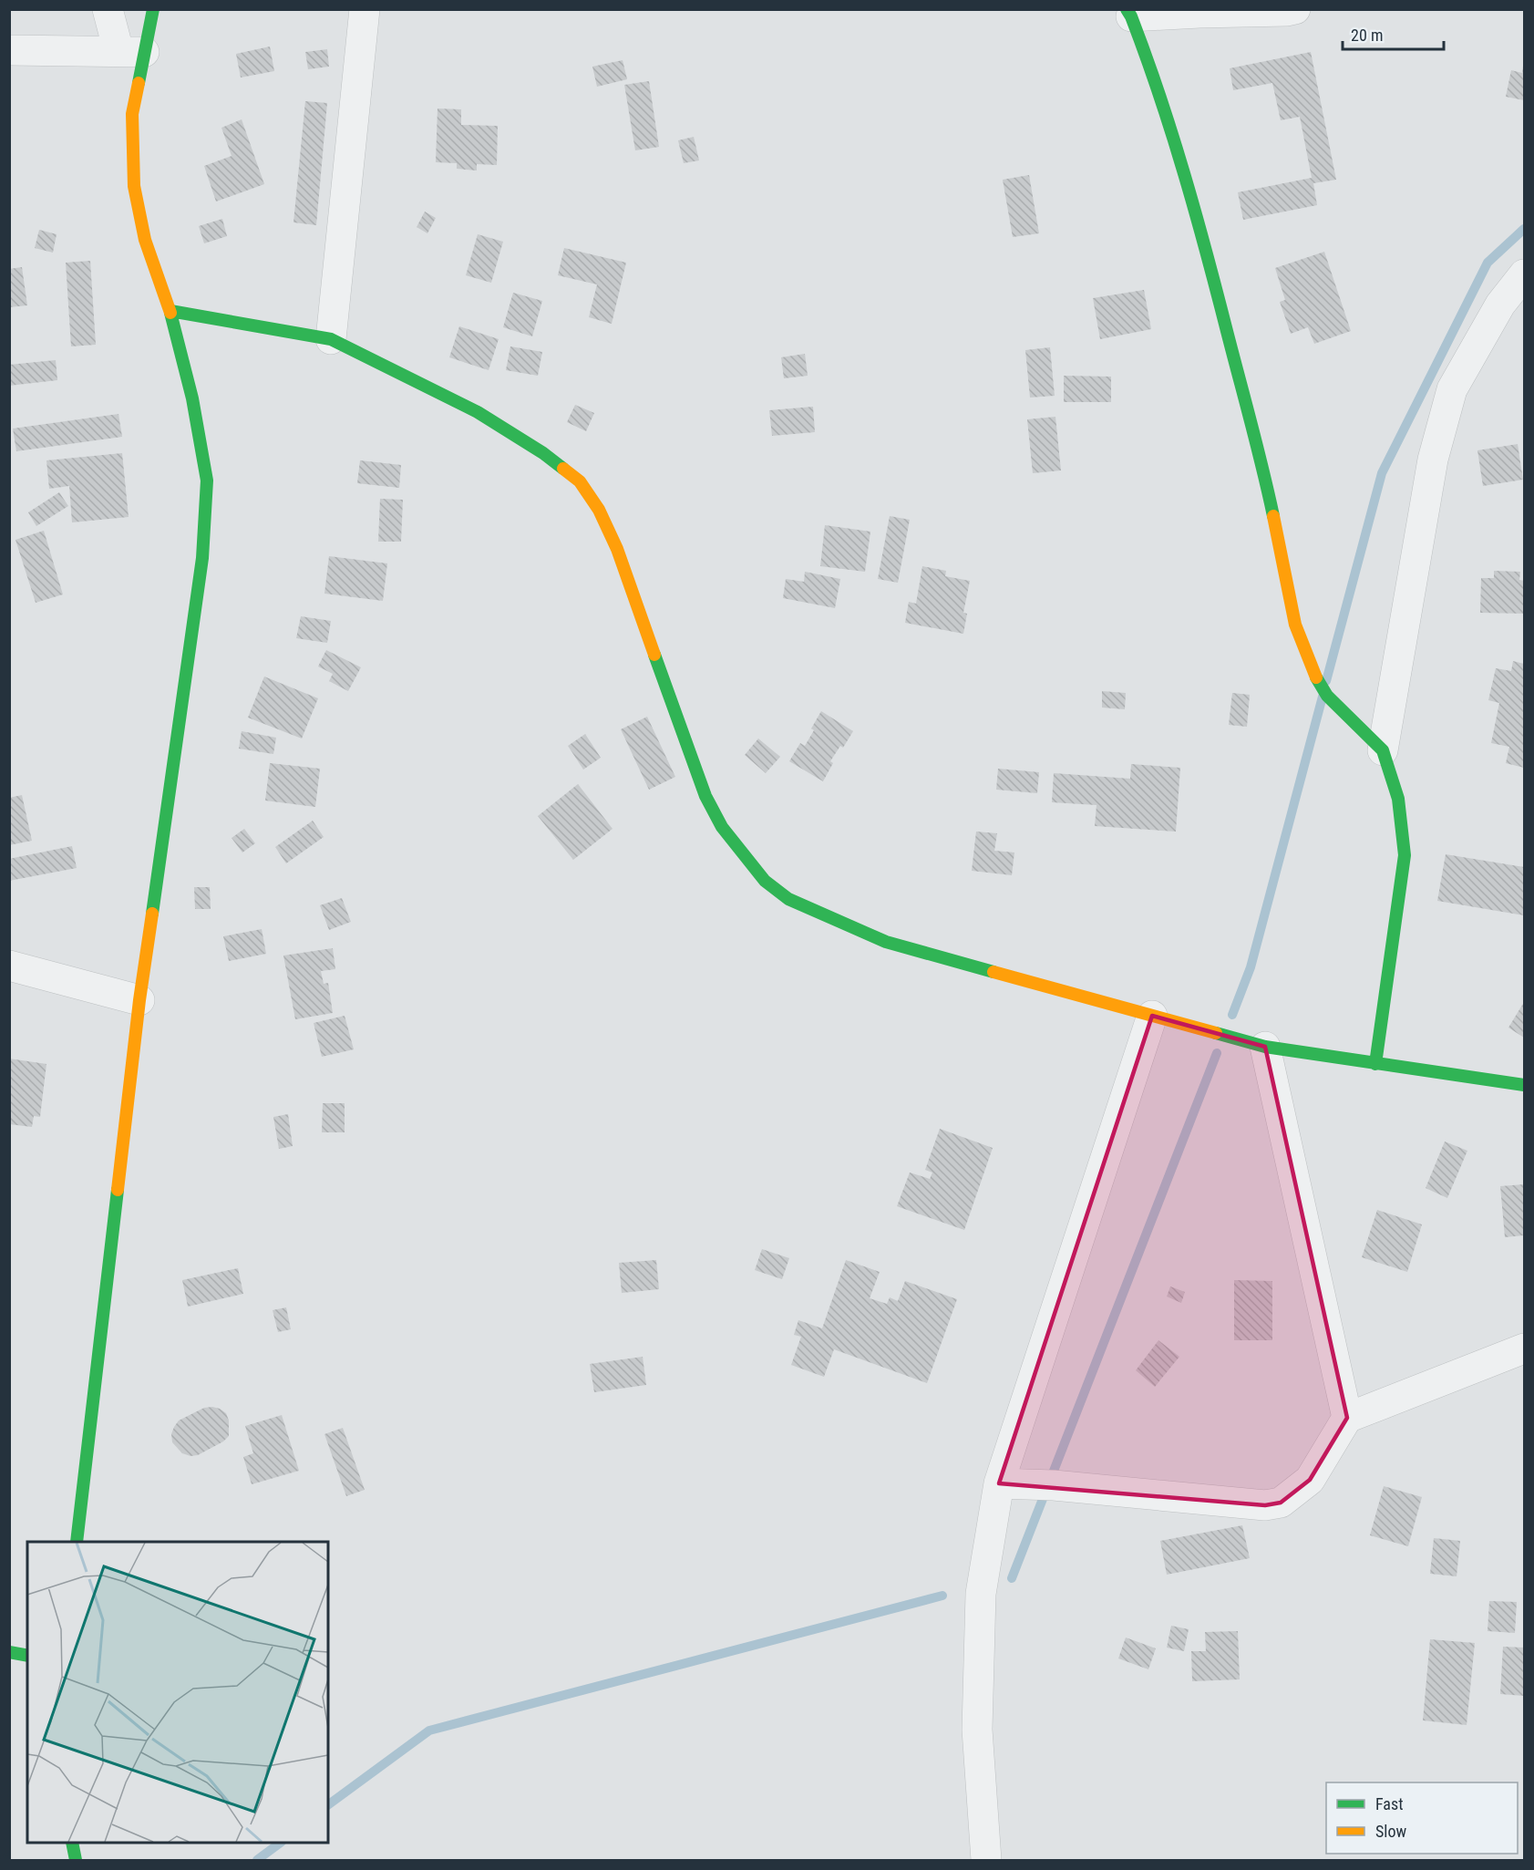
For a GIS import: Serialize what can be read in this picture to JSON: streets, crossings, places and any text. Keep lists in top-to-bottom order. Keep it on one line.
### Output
{"legend":["Fast","Slow"],"scale_bar":"20 m"}
